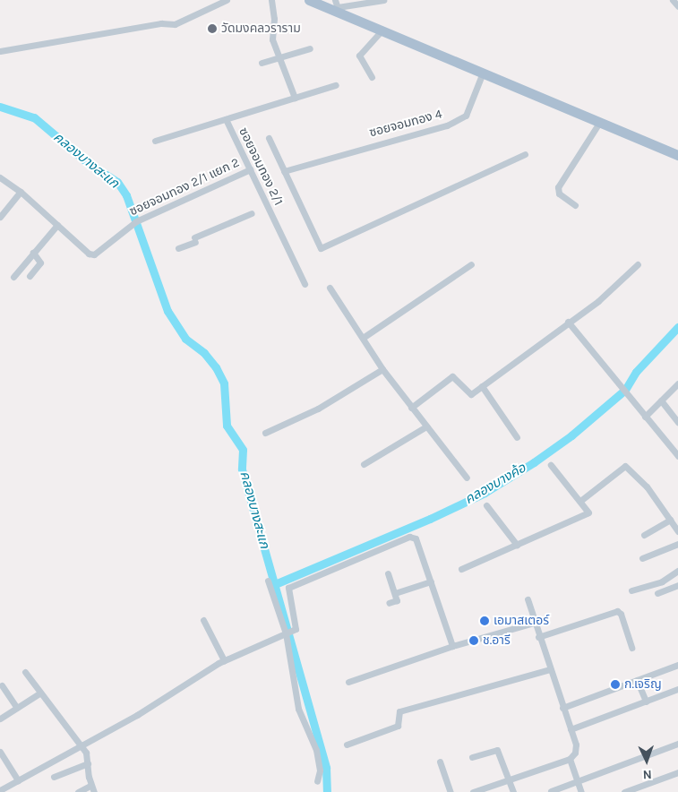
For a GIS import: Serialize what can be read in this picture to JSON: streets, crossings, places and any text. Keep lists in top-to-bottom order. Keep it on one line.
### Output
{"streets":{"street":["ซอยจอมทอง 4","ซอยจอมทอง 2/1","ซอยจอมทอง 2/1 แยก 2"]},"crossings":[["ซอยจอมทอง 2/1","ซอยจอมทอง 2/1 แยก 2"]],"water":["คลองบางสะแก","คลองบางค้อ"],"places":["วัดมงคลวราราม","เอมาสเตอร์","ช.อารี","ก.เจริญ"],"north":"bottom"}
